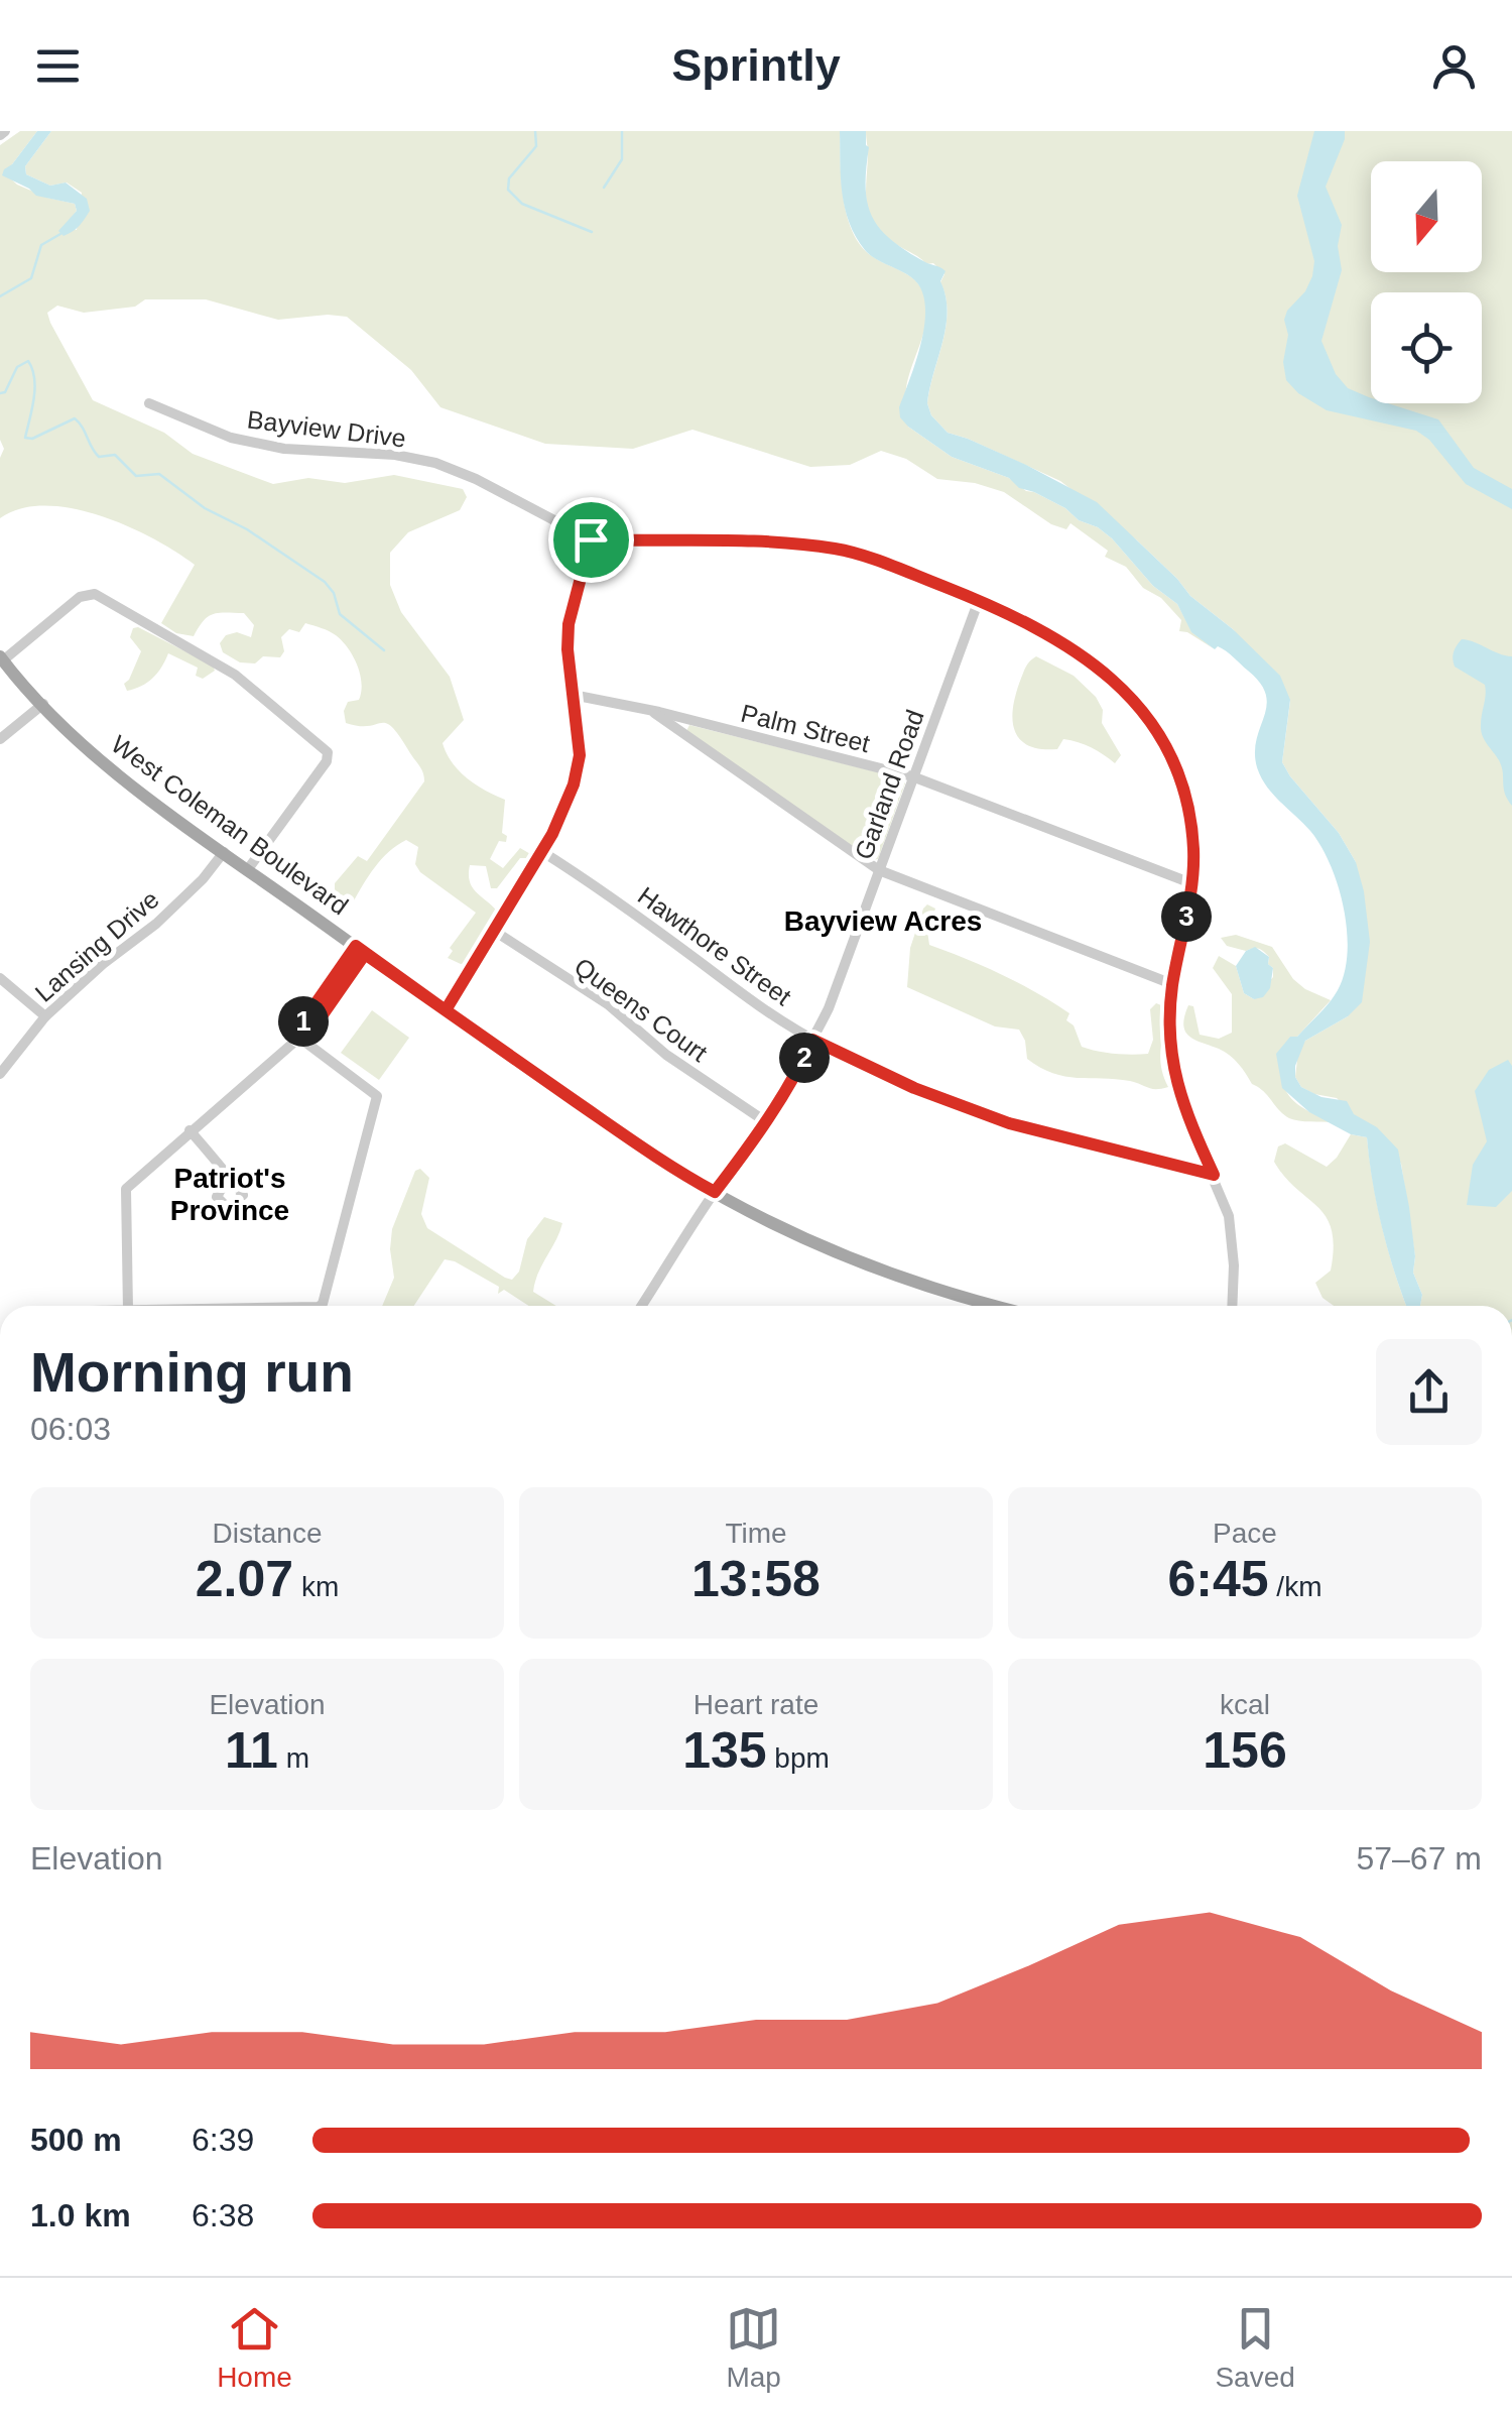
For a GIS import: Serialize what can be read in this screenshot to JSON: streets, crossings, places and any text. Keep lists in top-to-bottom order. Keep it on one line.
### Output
{"streets":{"main road":["West Coleman Boulevard"],"street":["Bayview Drive","Palm Street","Garland Road","Lansing Drive","Hawthore Street","Queens Court"]},"crossings":[["Bayview Drive","Palm Street"],["Bayview Drive","Garland Road"],["Bayview Drive","Hawthore Street"],["Palm Street","Garland Road"],["Garland Road","West Coleman Boulevard"],["Garland Road","Hawthore Street"],["Garland Road","Queens Court"],["West Coleman Boulevard","Lansing Drive"]],"districts":["Bayview Acres","Patriot's Province"],"north":"bottom","page":{"header":"Sprintly","pins":["3","1","2"],"heading":["Morning run","06:03"],"stats":[["Distance","2.07 km"],["Time","13:58"],["Pace","6:45 /km"],["Elevation","11 m"],["Heart rate","135 bpm"],["kcal","156"]],"chart":["Elevation","57–67 m"],"list":[{"name":"500 m","note":"6:39"},{"name":"1.0 km","note":"6:38"}],"tabs":["Home","Map","Saved"]}}
